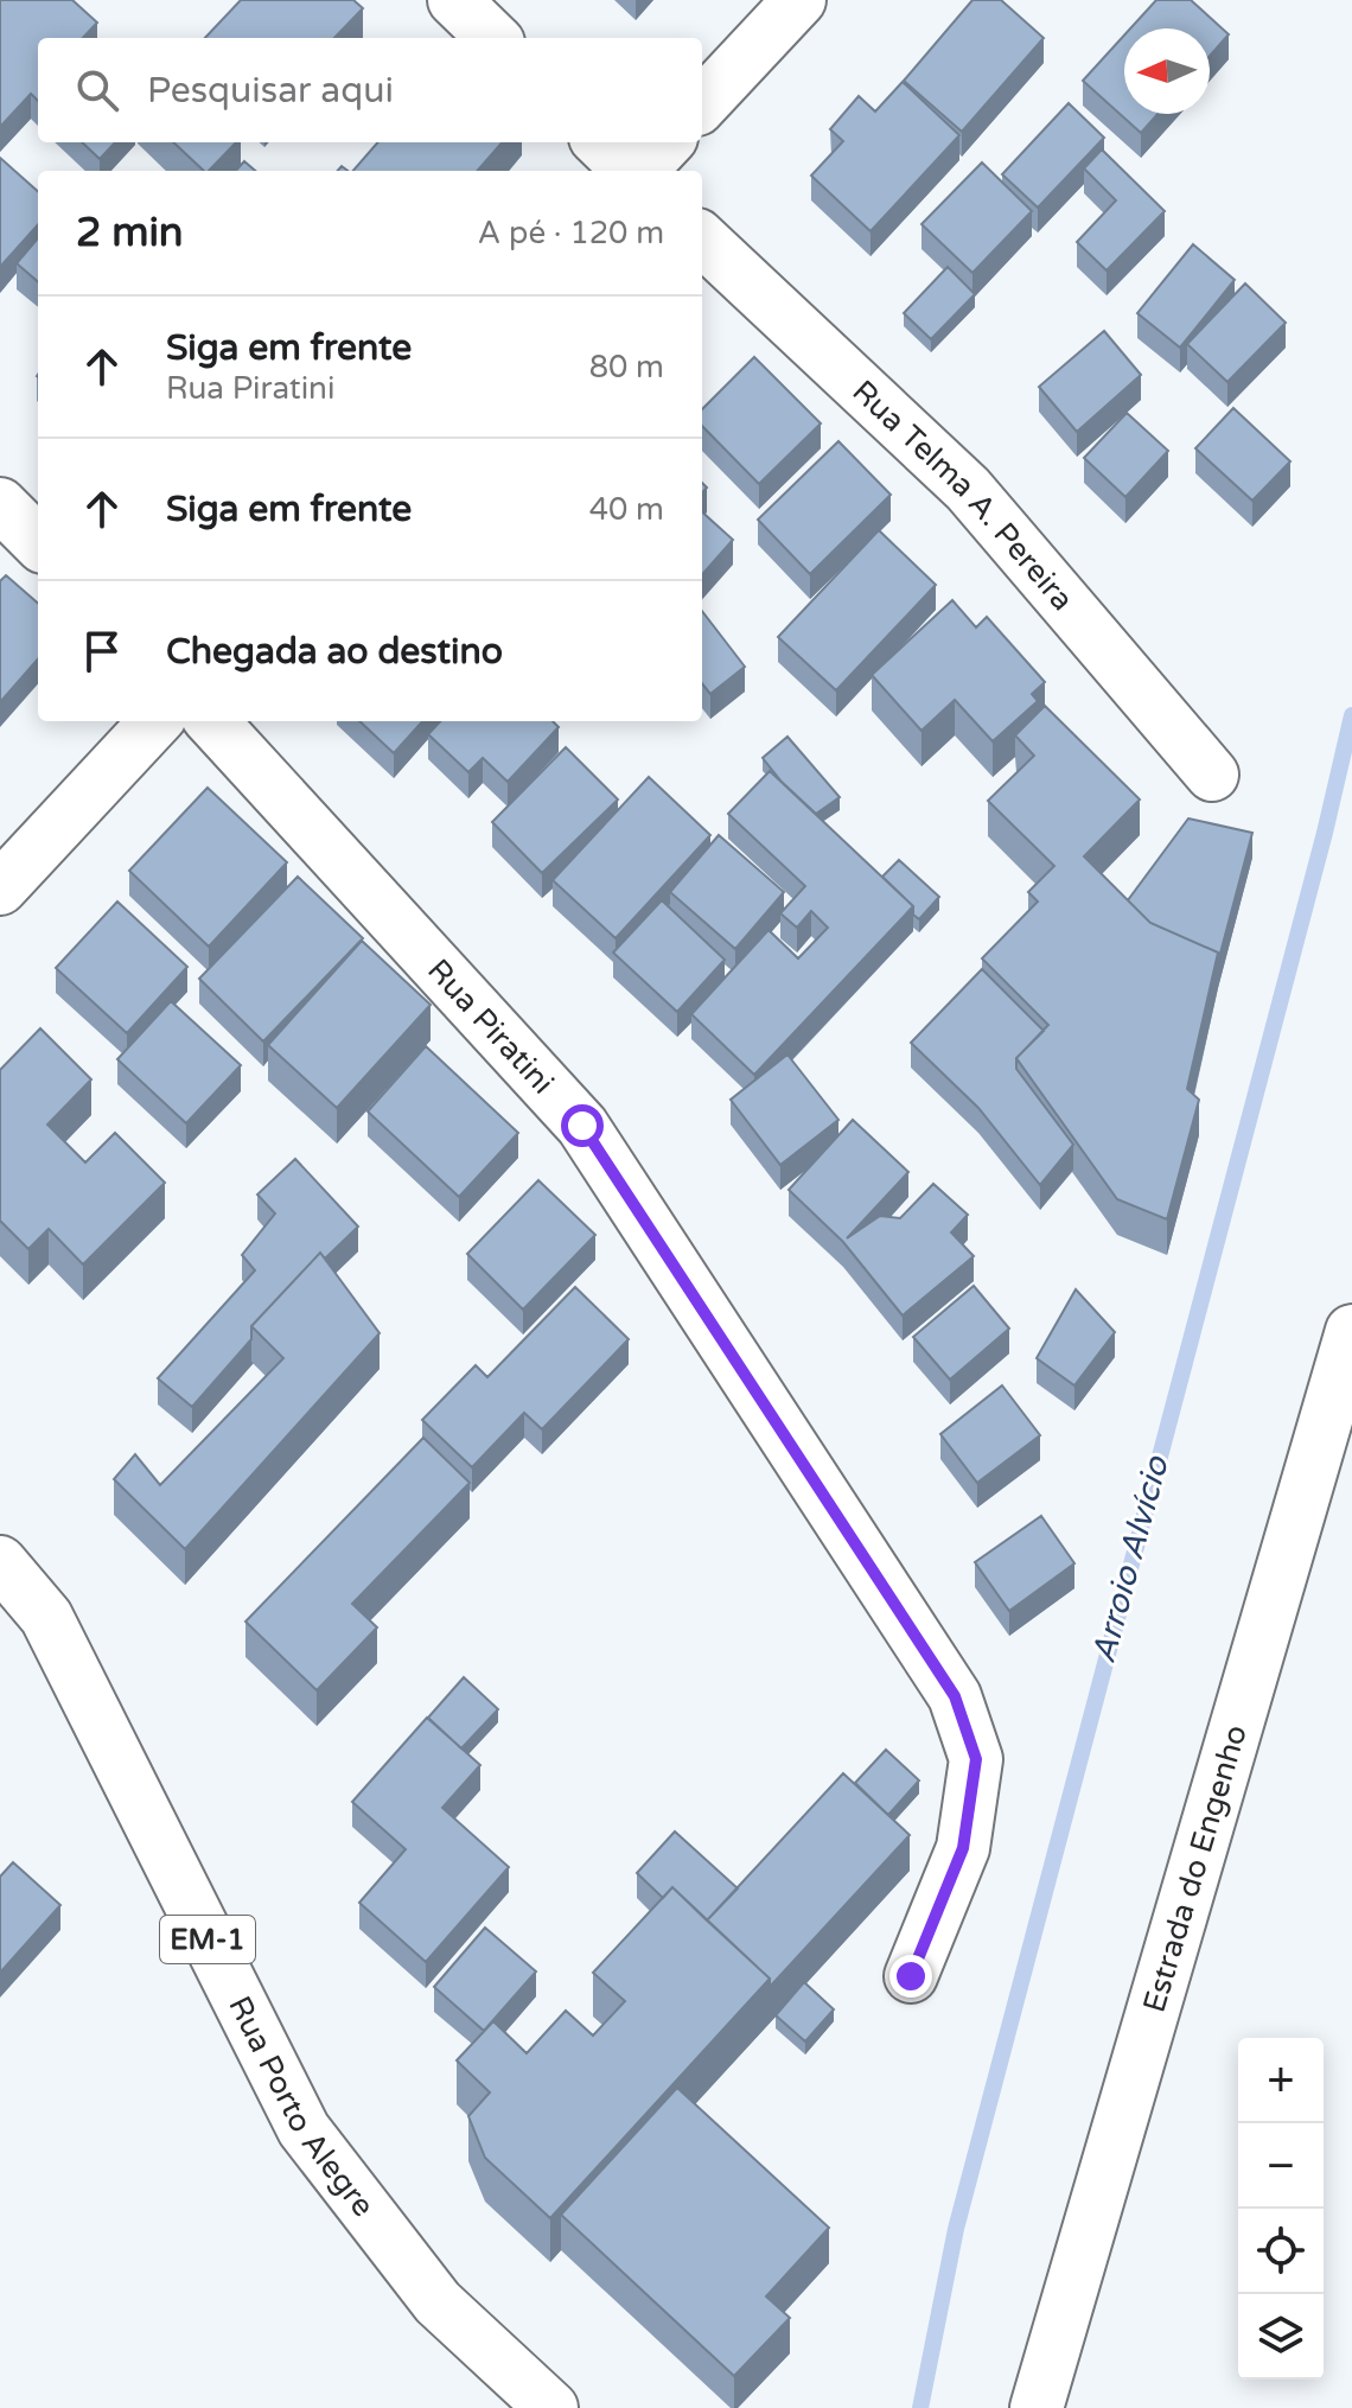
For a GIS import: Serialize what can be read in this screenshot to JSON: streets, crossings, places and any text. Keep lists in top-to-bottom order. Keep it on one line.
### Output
{"streets":{"street":["Rua Telma A. Pereira","Rua Piratini","Estrada do Engenho","EM-1","Rua Porto Alegre"]},"water":["Arroio Alvício"],"north":"left","page":{"search":"Pesquisar aqui","heading":["2 min","A pé · 120 m"],"list":[["Siga em frente","Rua Piratini","80 m"],["Siga em frente","40 m"],"Chegada ao destino"],"map_buttons":["+","−"]}}
